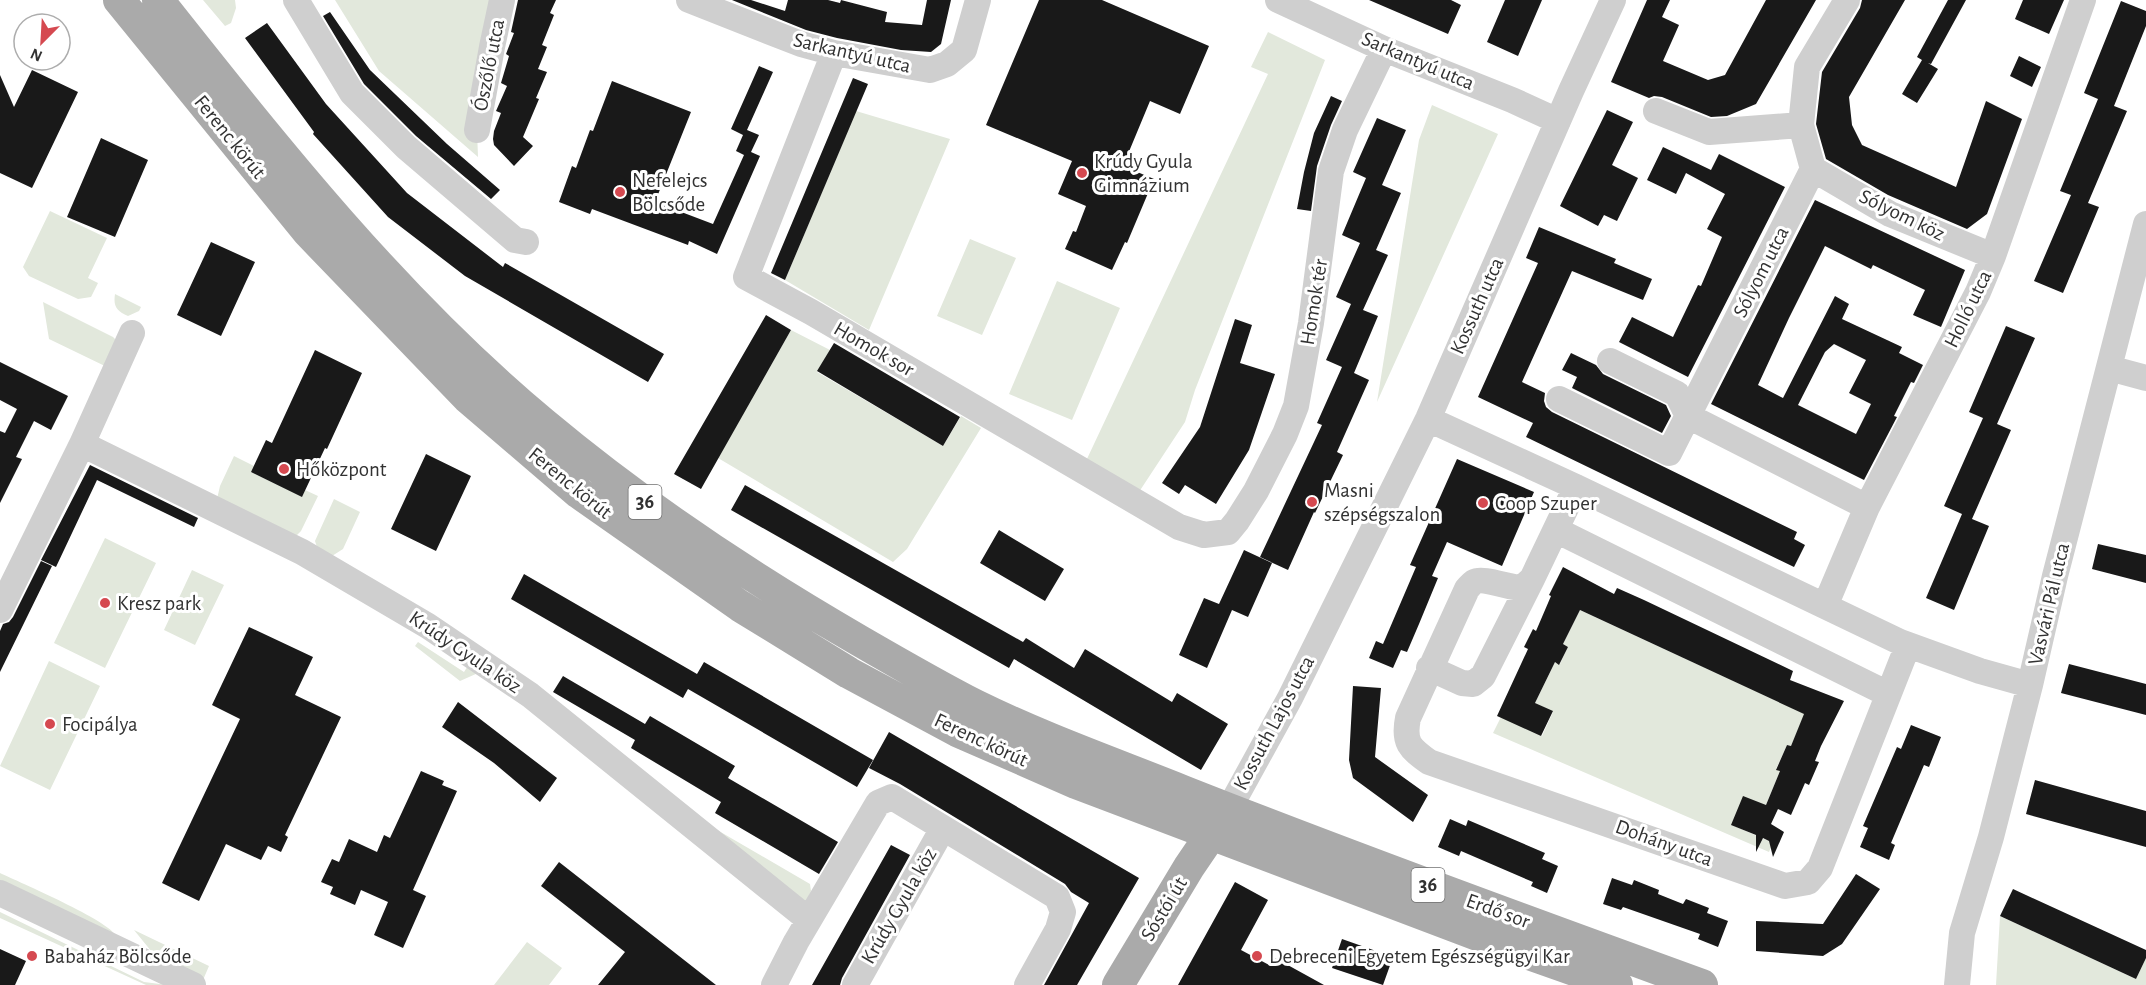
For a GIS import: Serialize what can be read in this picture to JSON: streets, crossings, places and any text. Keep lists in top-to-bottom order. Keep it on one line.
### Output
{"streets":{"main road":["Ferenc körút","36","Kossuth Lajos utca","Sóstói út","Erdő sor"],"street":["Sarkantyú utca","Ószőlő utca","Sólyom köz","Sólyom utca","Homok tér","Kossuth utca","Holló utca","Homok sor","Vasvári Pál utca","Krúdy Gyula köz","Dohány utca"]},"crossings":[["Sarkantyú utca","Homok tér"],["Sarkantyú utca","Kossuth utca"],["Sarkantyú utca","Homok sor"],["Ferenc körút","Kossuth Lajos utca"],["Ferenc körút","Sóstói út"],["Ferenc körút","Erdő sor"],["Sólyom köz","Sólyom utca"],["Sólyom köz","Holló utca"],["Homok tér","Homok sor"],["Kossuth utca","Kossuth Lajos utca"],["Kossuth Lajos utca","Sóstói út"],["Kossuth Lajos utca","Erdő sor"],["Sóstói út","Erdő sor"]],"places":["Krúdy Gyula Gimnázium","Nefelejcs Bölcsőde","Hőközpont","Masni szépségszalon","Coop Szuper","Kresz park","Focipálya","Babaház Bölcsőde","Debreceni Egyetem Egészségügyi Kar"],"north":"bottom left"}
